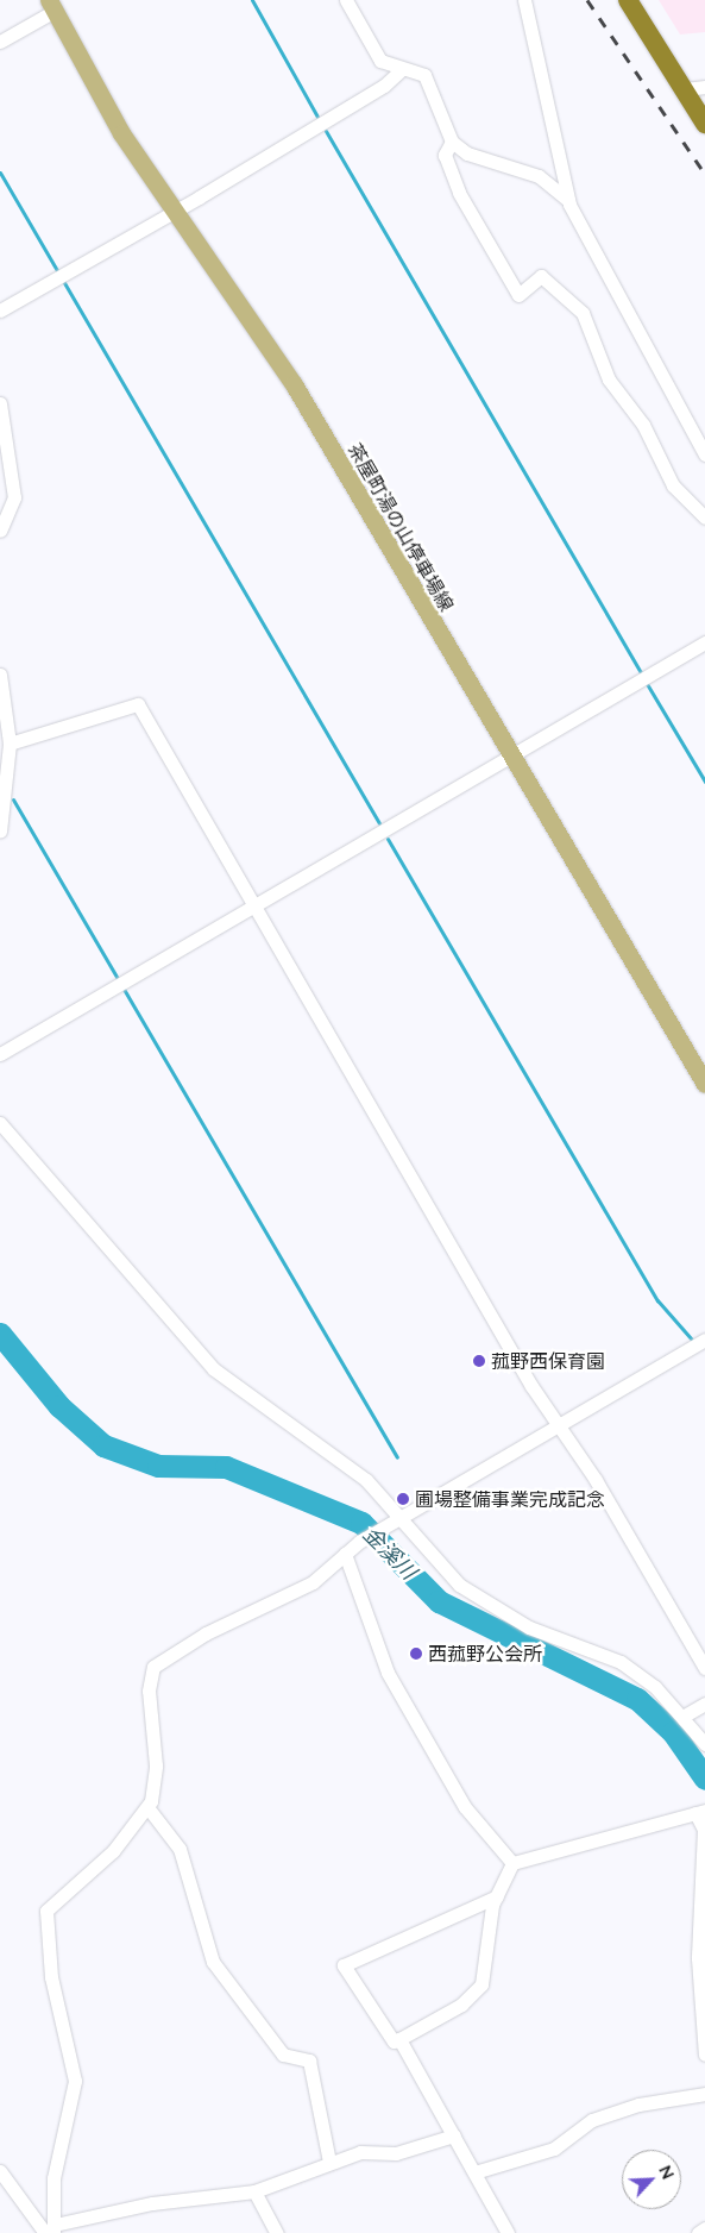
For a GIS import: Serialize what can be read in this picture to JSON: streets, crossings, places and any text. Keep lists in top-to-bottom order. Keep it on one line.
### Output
{"streets":{"main road":["茶屋町湯の山停車場線"]},"water":["金溪川"],"places":["菰野西保育園","圃場整備事業完成記念","西菰野公会所"],"north":"top right"}
